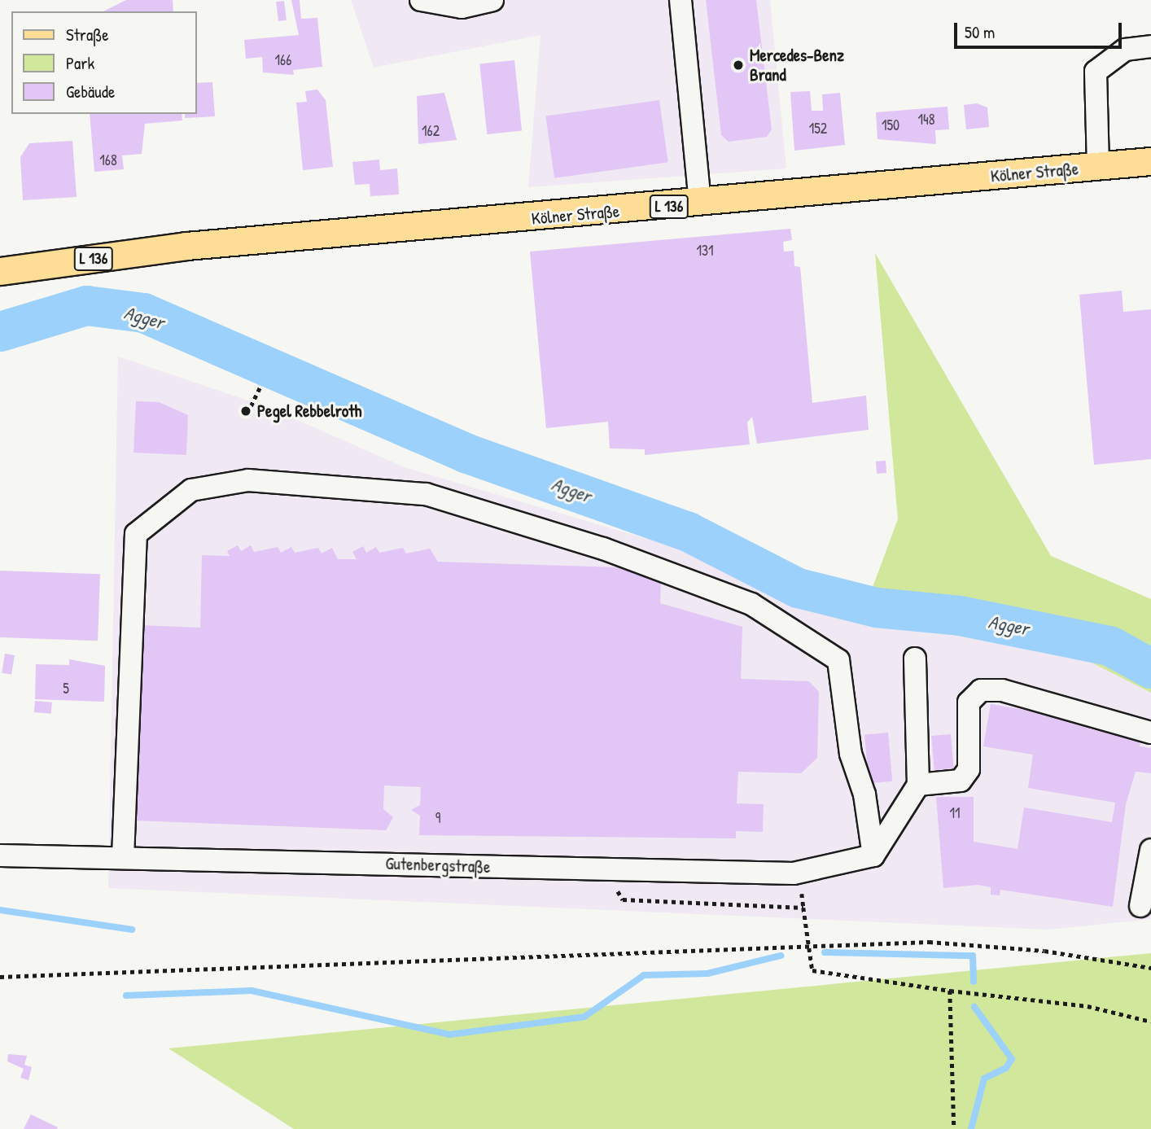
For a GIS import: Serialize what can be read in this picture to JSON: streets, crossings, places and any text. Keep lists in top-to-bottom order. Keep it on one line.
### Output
{"streets":{"main road":["Kölner Straße","L 136"],"street":["Gutenbergstraße"]},"water":["Agger"],"places":["Mercedes-Benz Brand","Pegel Rebbelroth"],"house_numbers":["166","148","150","152","162","168","131","5","11","9"],"legend":["Straße","Park","Gebäude"],"scale_bar":"50 m"}
